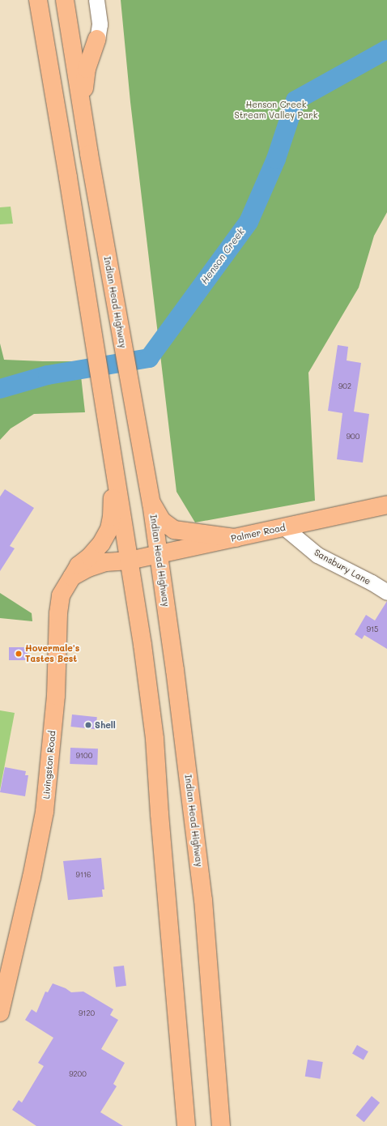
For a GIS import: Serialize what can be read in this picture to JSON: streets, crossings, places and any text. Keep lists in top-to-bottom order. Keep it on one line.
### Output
{"streets":{"main road":["Indian Head Highway","Palmer Road","Livingston Road"],"street":["Sansbury Lane"]},"crossings":[["Indian Head Highway","Palmer Road"],["Palmer Road","Sansbury Lane"],["Palmer Road","Livingston Road"]],"water":["Henson Creek"],"parks":["Henson Creek Stream Valley Park"],"places":["Hovermale's Tastes Best","Shell"],"house_numbers":["902","900","915","9100","9116","9120","9200"]}
